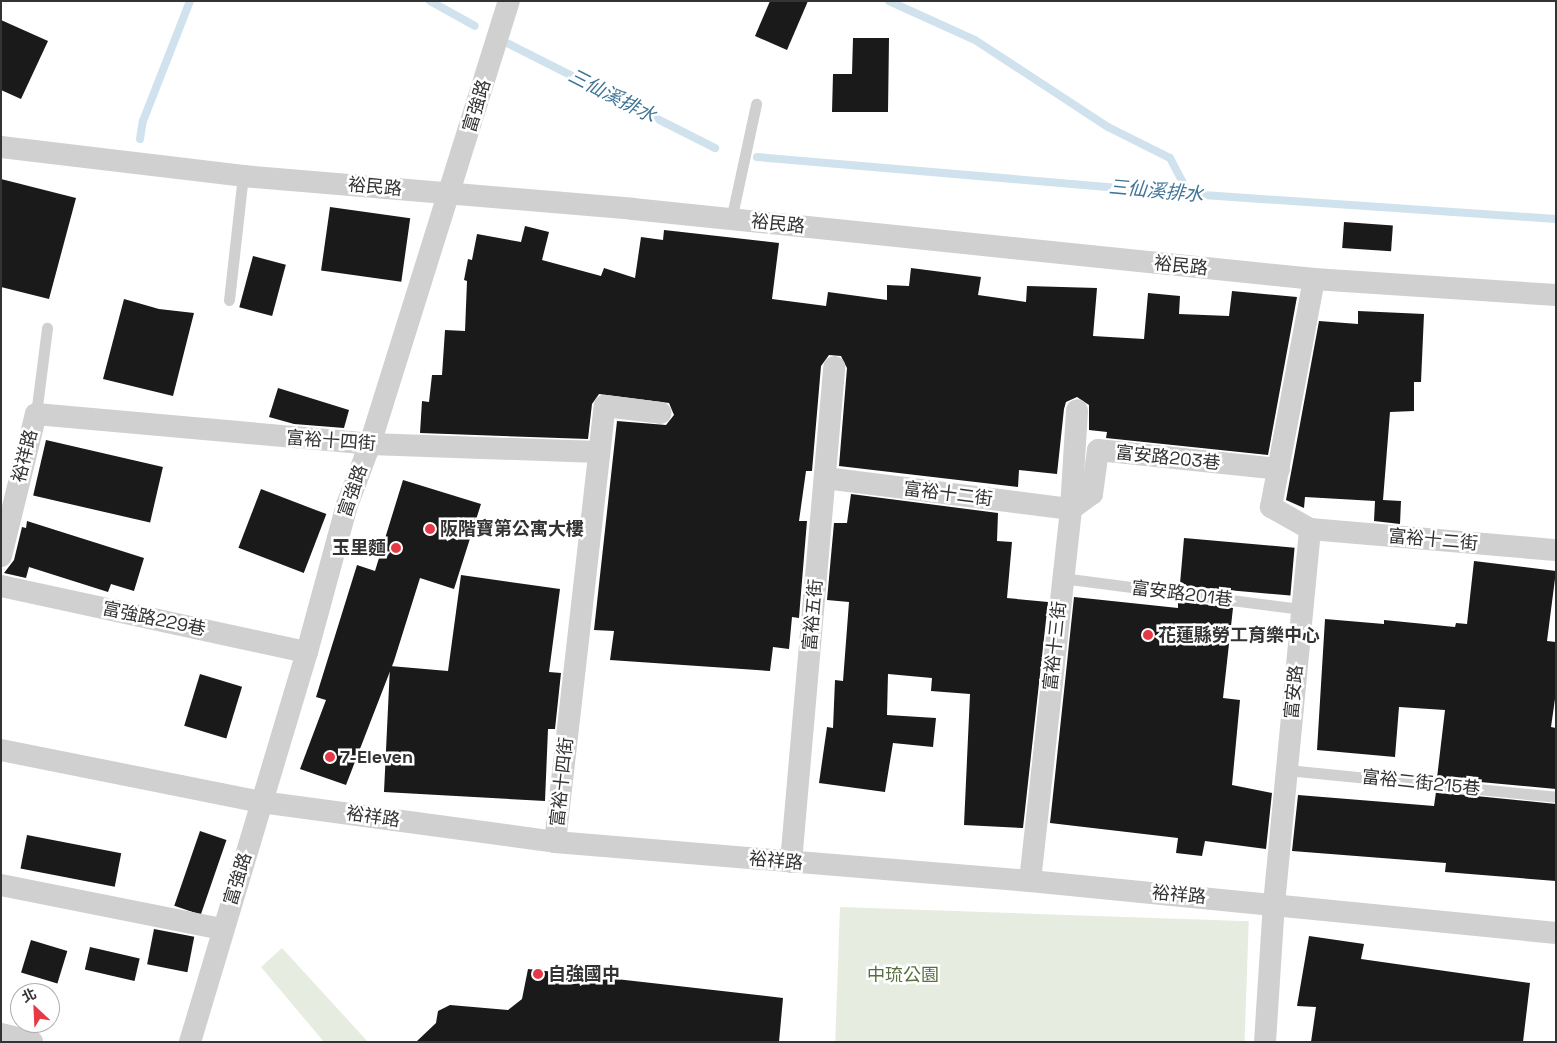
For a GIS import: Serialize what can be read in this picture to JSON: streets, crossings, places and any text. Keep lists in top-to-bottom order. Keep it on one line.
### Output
{"streets":{"street":["富強路","裕民路","富裕十四街","裕祥路","富安路203巷","富裕十二街","富裕五街","富強路229巷","富裕十三街","富安路"],"lane":["富安路201巷","富裕二街215巷"]},"crossings":[["富強路","裕民路"],["富強路","富裕十四街"],["富強路","裕祥路"],["富強路","富強路229巷"],["富裕十四街","裕祥路"],["裕祥路","富裕五街"],["裕祥路","富裕十三街"],["裕祥路","富安路"],["富安路203巷","富裕十二街"],["富安路203巷","富裕十三街"],["富裕十二街","富裕五街"],["富裕十二街","富裕十三街"],["富裕十二街","富安路"],["富安路201巷","富裕十三街"],["富安路201巷","富安路"],["富安路","富裕二街215巷"]],"water":["三仙溪排水"],"parks":["中琉公園"],"places":["阪階寶第公寓大樓","玉里麵","花蓮縣勞工育樂中心","7-Eleven","自強國中"],"north":"top left"}
